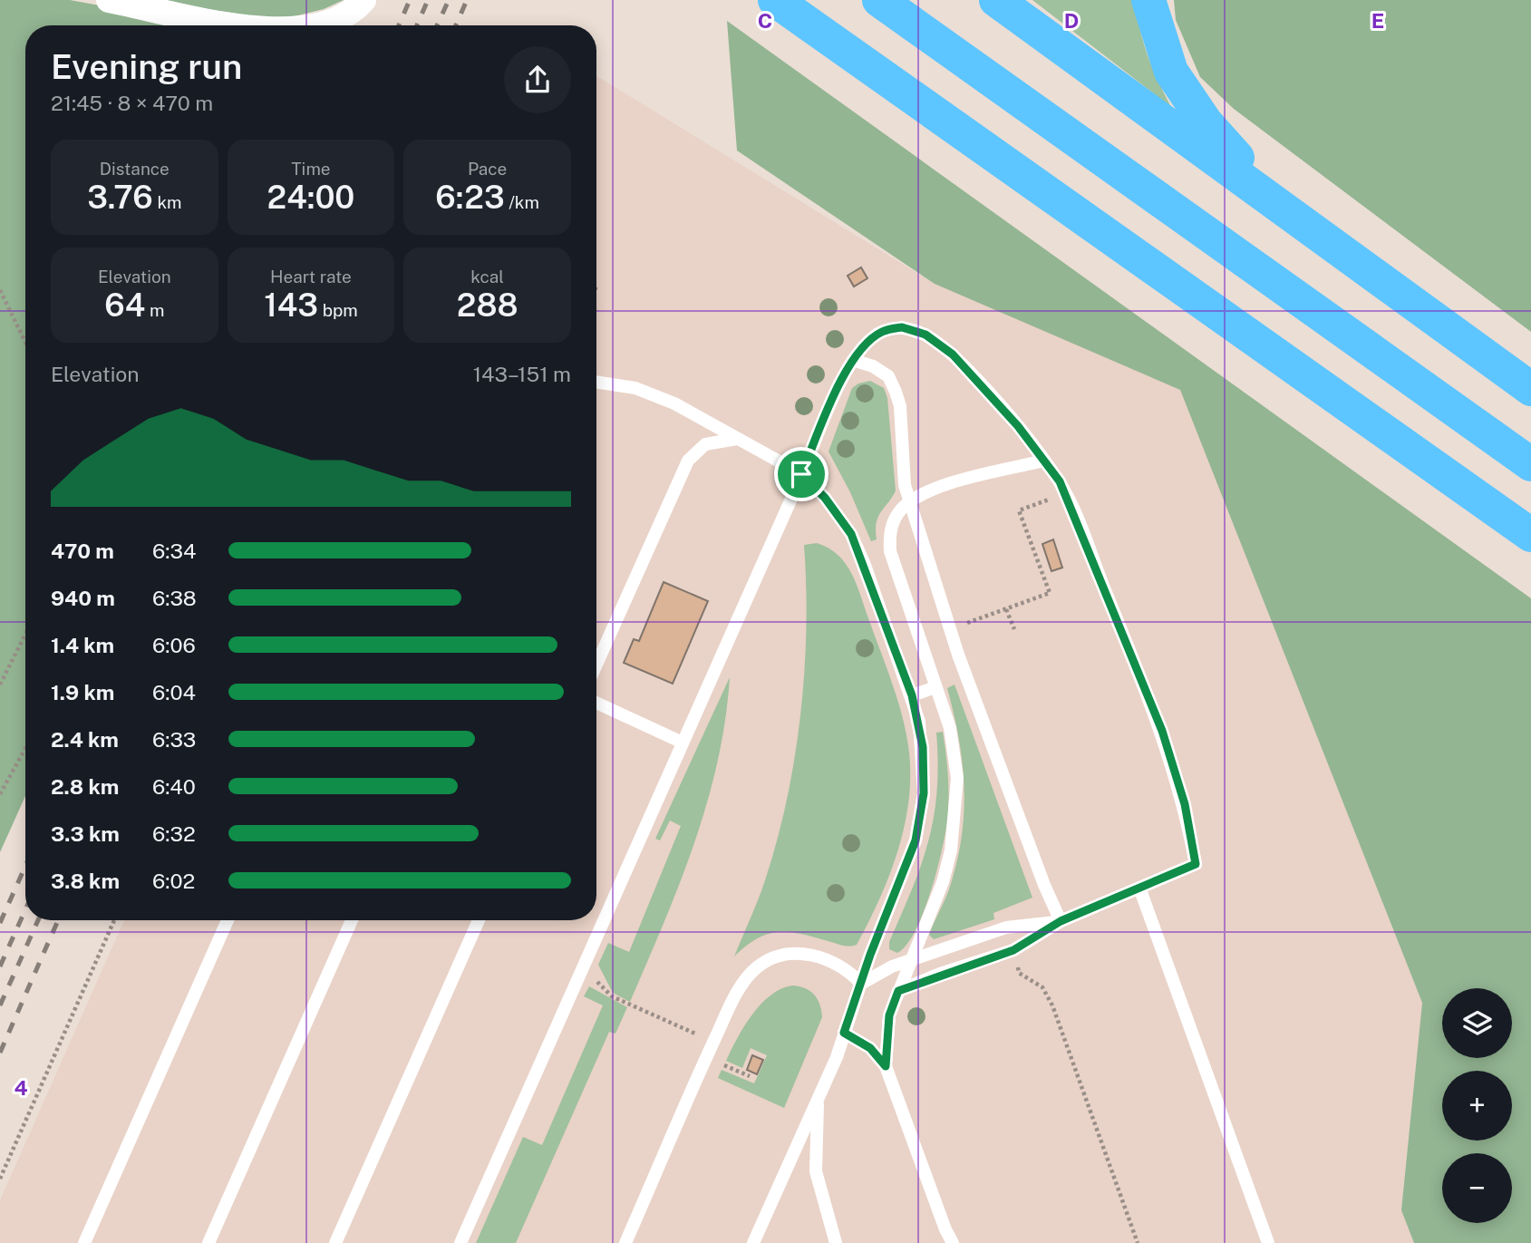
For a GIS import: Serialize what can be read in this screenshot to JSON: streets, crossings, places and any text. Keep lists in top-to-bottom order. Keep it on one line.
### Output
{"page":{"heading":["Evening run","21:45 · 8 × 470 m"],"stats":[["Distance","3.76 km"],["Time","24:00"],["Pace","6:23 /km"],["Elevation","64 m"],["Heart rate","143 bpm"],["kcal","288"]],"chart":["Elevation","143–151 m"],"list":[{"name":"470 m","note":"6:34"},{"name":"940 m","note":"6:38"},{"name":"1.4 km","note":"6:06"},{"name":"1.9 km","note":"6:04"},{"name":"2.4 km","note":"6:33"},{"name":"2.8 km","note":"6:40"},{"name":"3.3 km","note":"6:32"},{"name":"3.8 km","note":"6:02"}],"map_buttons":["+","−"]},"grid":{"columns":["C","D","E"],"rows":["4"]}}
